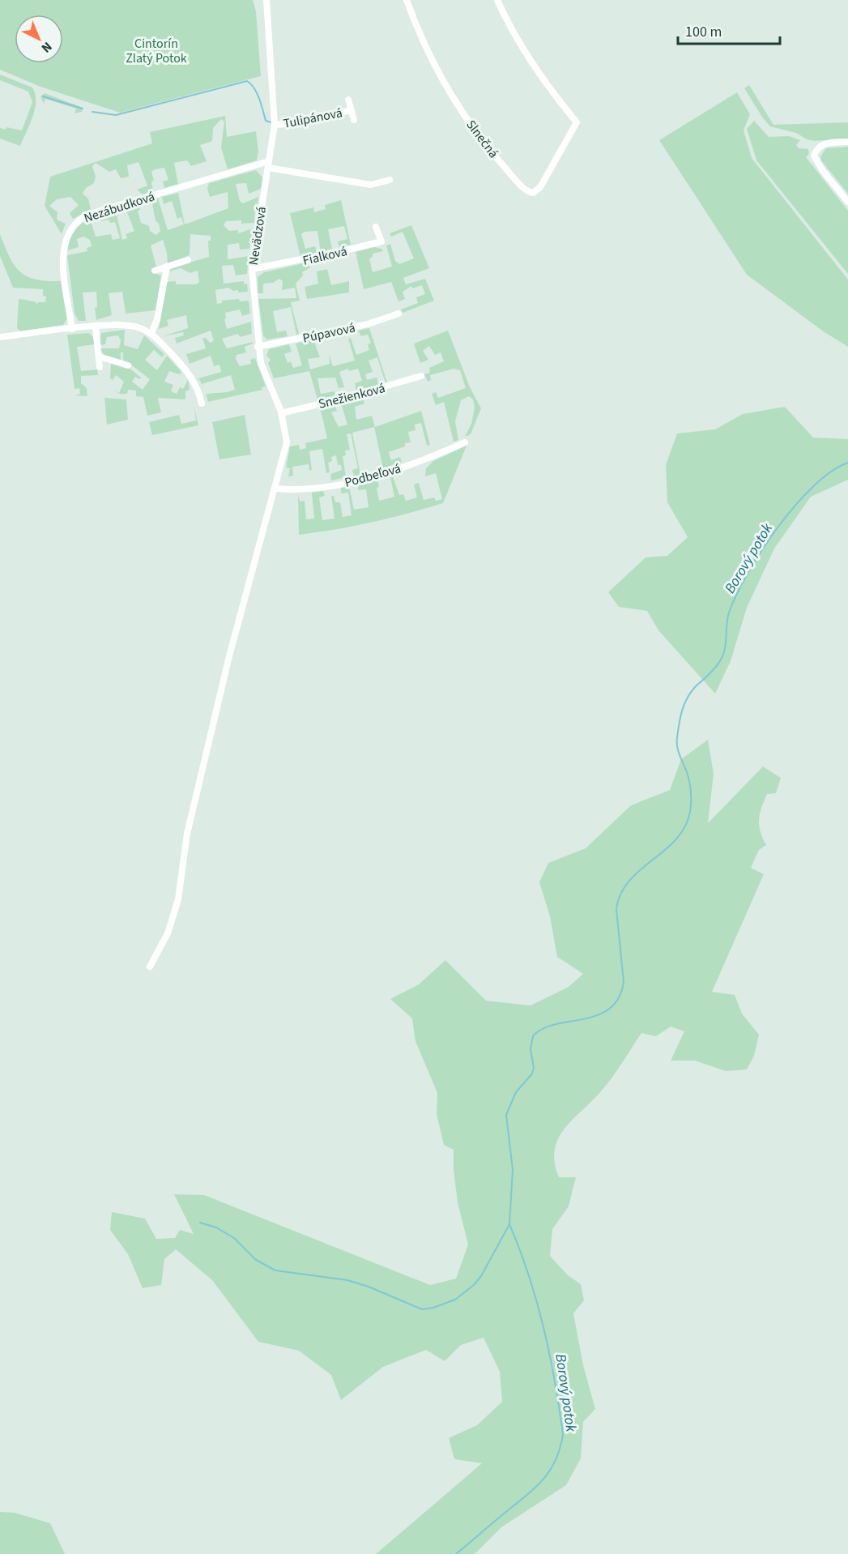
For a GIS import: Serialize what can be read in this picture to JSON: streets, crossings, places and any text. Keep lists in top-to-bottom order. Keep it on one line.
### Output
{"streets":{"street":["Tulipánová","Slnečná","Nezábudková","Nevädzová","Fialková","Púpavová","Snežienková","Podbeľová"]},"crossings":[["Tulipánová","Nevädzová"],["Nezábudková","Nevädzová"],["Nevädzová","Fialková"],["Nevädzová","Púpavová"],["Nevädzová","Snežienková"],["Nevädzová","Podbeľová"]],"water":["Borový potok"],"parks":["Cintorín Zlatý Potok"],"scale_bar":"100 m","north":"bottom right"}
